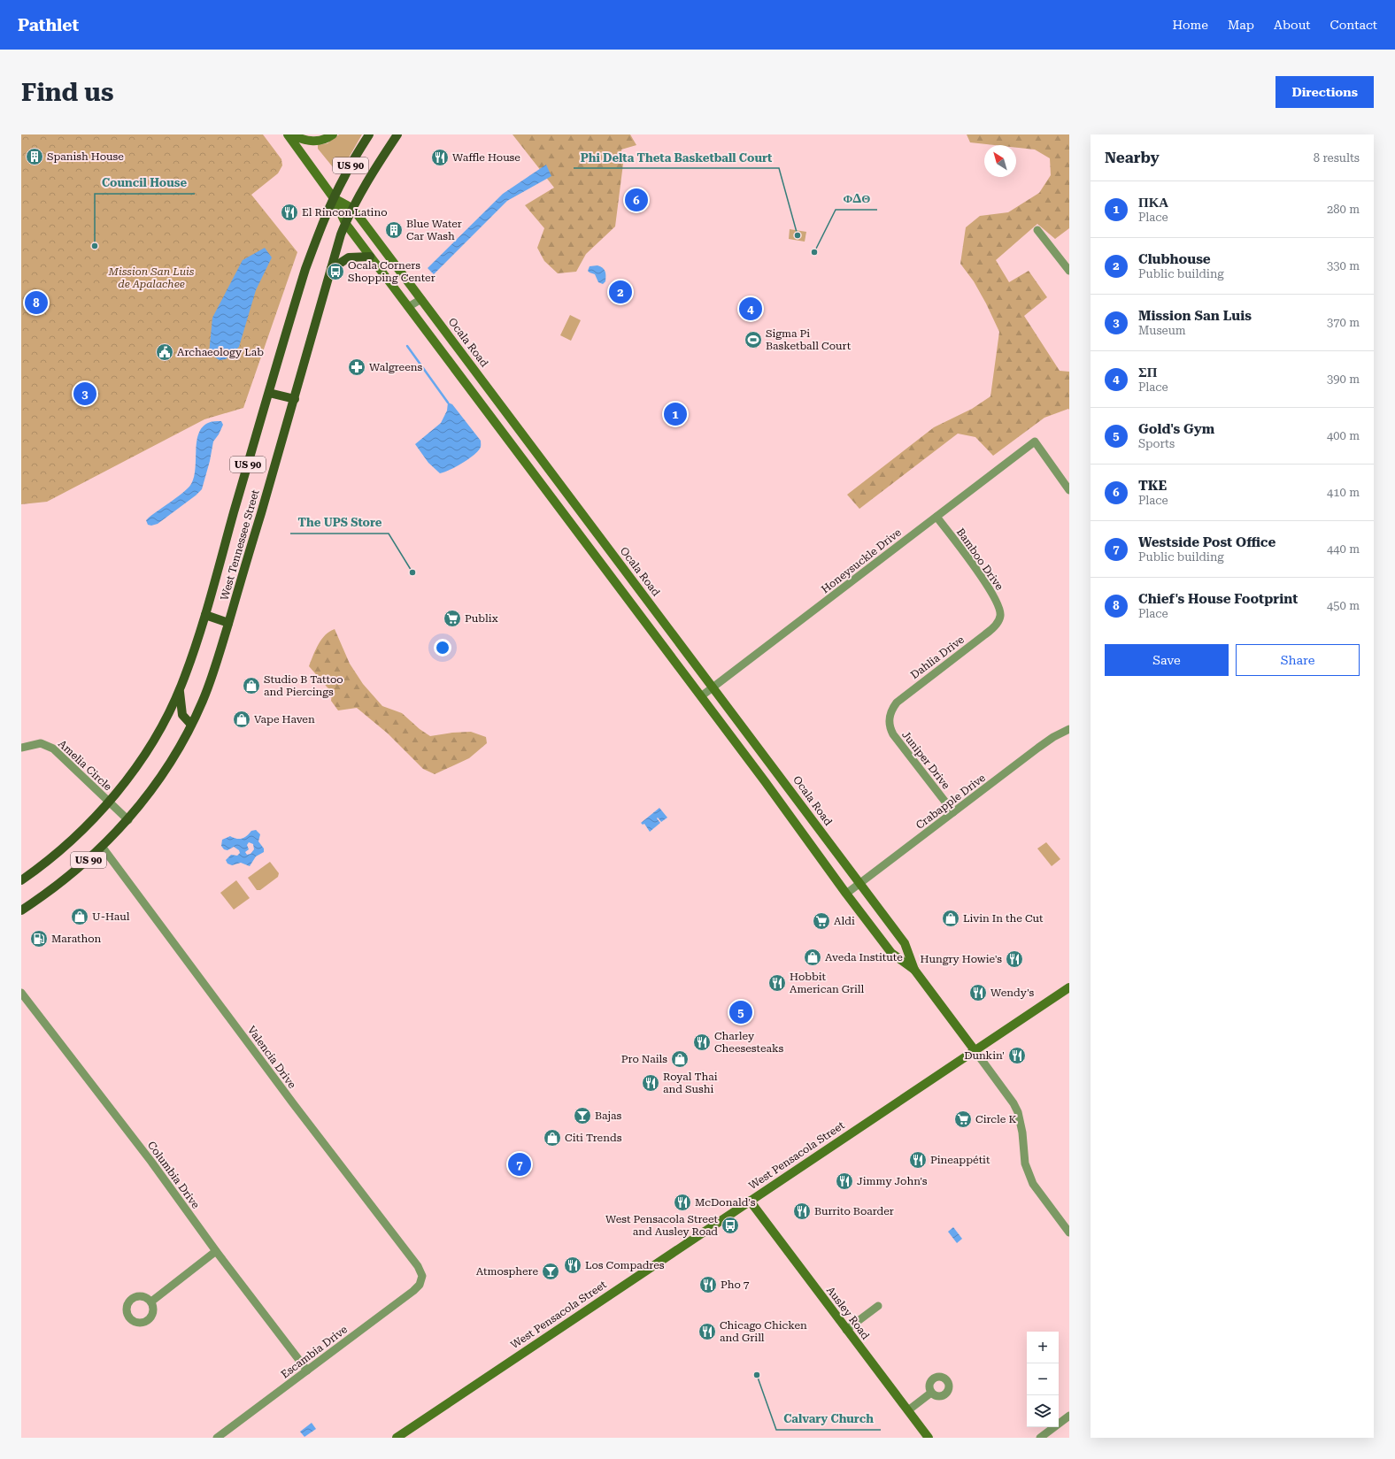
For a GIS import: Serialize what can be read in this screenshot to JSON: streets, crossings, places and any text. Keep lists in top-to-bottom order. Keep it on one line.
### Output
{"streets":{"main road":["US 90","Ocala Road","West Tennessee Street","West Pensacola Street","Ausley Road"],"street":["Bamboo Drive","Honeysuckle Drive","Dahlia Drive","Juniper Drive","Amelia Circle","Crabapple Drive","Valencia Drive","Columbia Drive","Escambia Drive"]},"crossings":[["Ocala Road","West Tennessee Street"],["Ocala Road","Honeysuckle Drive"],["Ocala Road","Crabapple Drive"],["Ocala Road","West Pensacola Street"],["West Tennessee Street","Amelia Circle"],["West Tennessee Street","Valencia Drive"],["Bamboo Drive","Honeysuckle Drive"],["Bamboo Drive","Dahlia Drive"],["Dahlia Drive","Juniper Drive"],["Juniper Drive","Crabapple Drive"],["Valencia Drive","Escambia Drive"],["West Pensacola Street","Ausley Road"],["Columbia Drive","Escambia Drive"]],"parks":["Mission San Luis de Apalachee"],"places":{"building":["Spanish House","Blue Water Car Wash"],"restaurant":["Waffle House","El Rincon Latino","Hungry Howie's","Hobbit American Grill","Wendy's","Charley Cheesesteaks","Dunkin'","Royal Thai and Sushi","Pineappétit","Jimmy John's","McDonald's","Burrito Boarder","Los Compadres","Pho 7","Chicago Chicken and Grill"],"other":["Phi Delta Theta Basketball Court","Council House","ΦΔΘ","The UPS Store","Calvary Church"],"bus stop":["Ocala Corners Shopping Center","West Pensacola Street and Ausley Road"],"sports":["Sigma Pi Basketball Court"],"public building":["Archaeology Lab"],"pharmacy":["Walgreens"],"supermarket":["Publix","Aldi","Circle K"],"shop":["Studio B Tattoo and Piercings","Vape Haven","U-Haul","Livin In the Cut","Aveda Institute","Pro Nails","Citi Trends"],"fuel station":["Marathon"],"bar":["Bajas","Atmosphere"]},"north":"top left","page":{"header":"Pathlet","nav":["Home","Map","About","Contact"],"buttons":["Directions",["Save","Share"]],"title":"Find us","heading":["Nearby","8 results"],"list":[{"mark":"1","name":"ΠΚΑ","note":"Place","value":"280 m"},{"mark":"2","name":"Clubhouse","note":"Public building","value":"330 m"},{"mark":"3","name":"Mission San Luis","note":"Museum","value":"370 m"},{"mark":"4","name":"ΣΠ","note":"Place","value":"390 m"},{"mark":"5","name":"Gold's Gym","note":"Sports","value":"400 m"},{"mark":"6","name":"TKE","note":"Place","value":"410 m"},{"mark":"7","name":"Westside Post Office","note":"Public building","value":"440 m"},{"mark":"8","name":"Chief's House Footprint","note":"Place","value":"450 m"}],"pins":["6","2","8","4","3","1","5","7"],"map_buttons":["+","−"]}}
